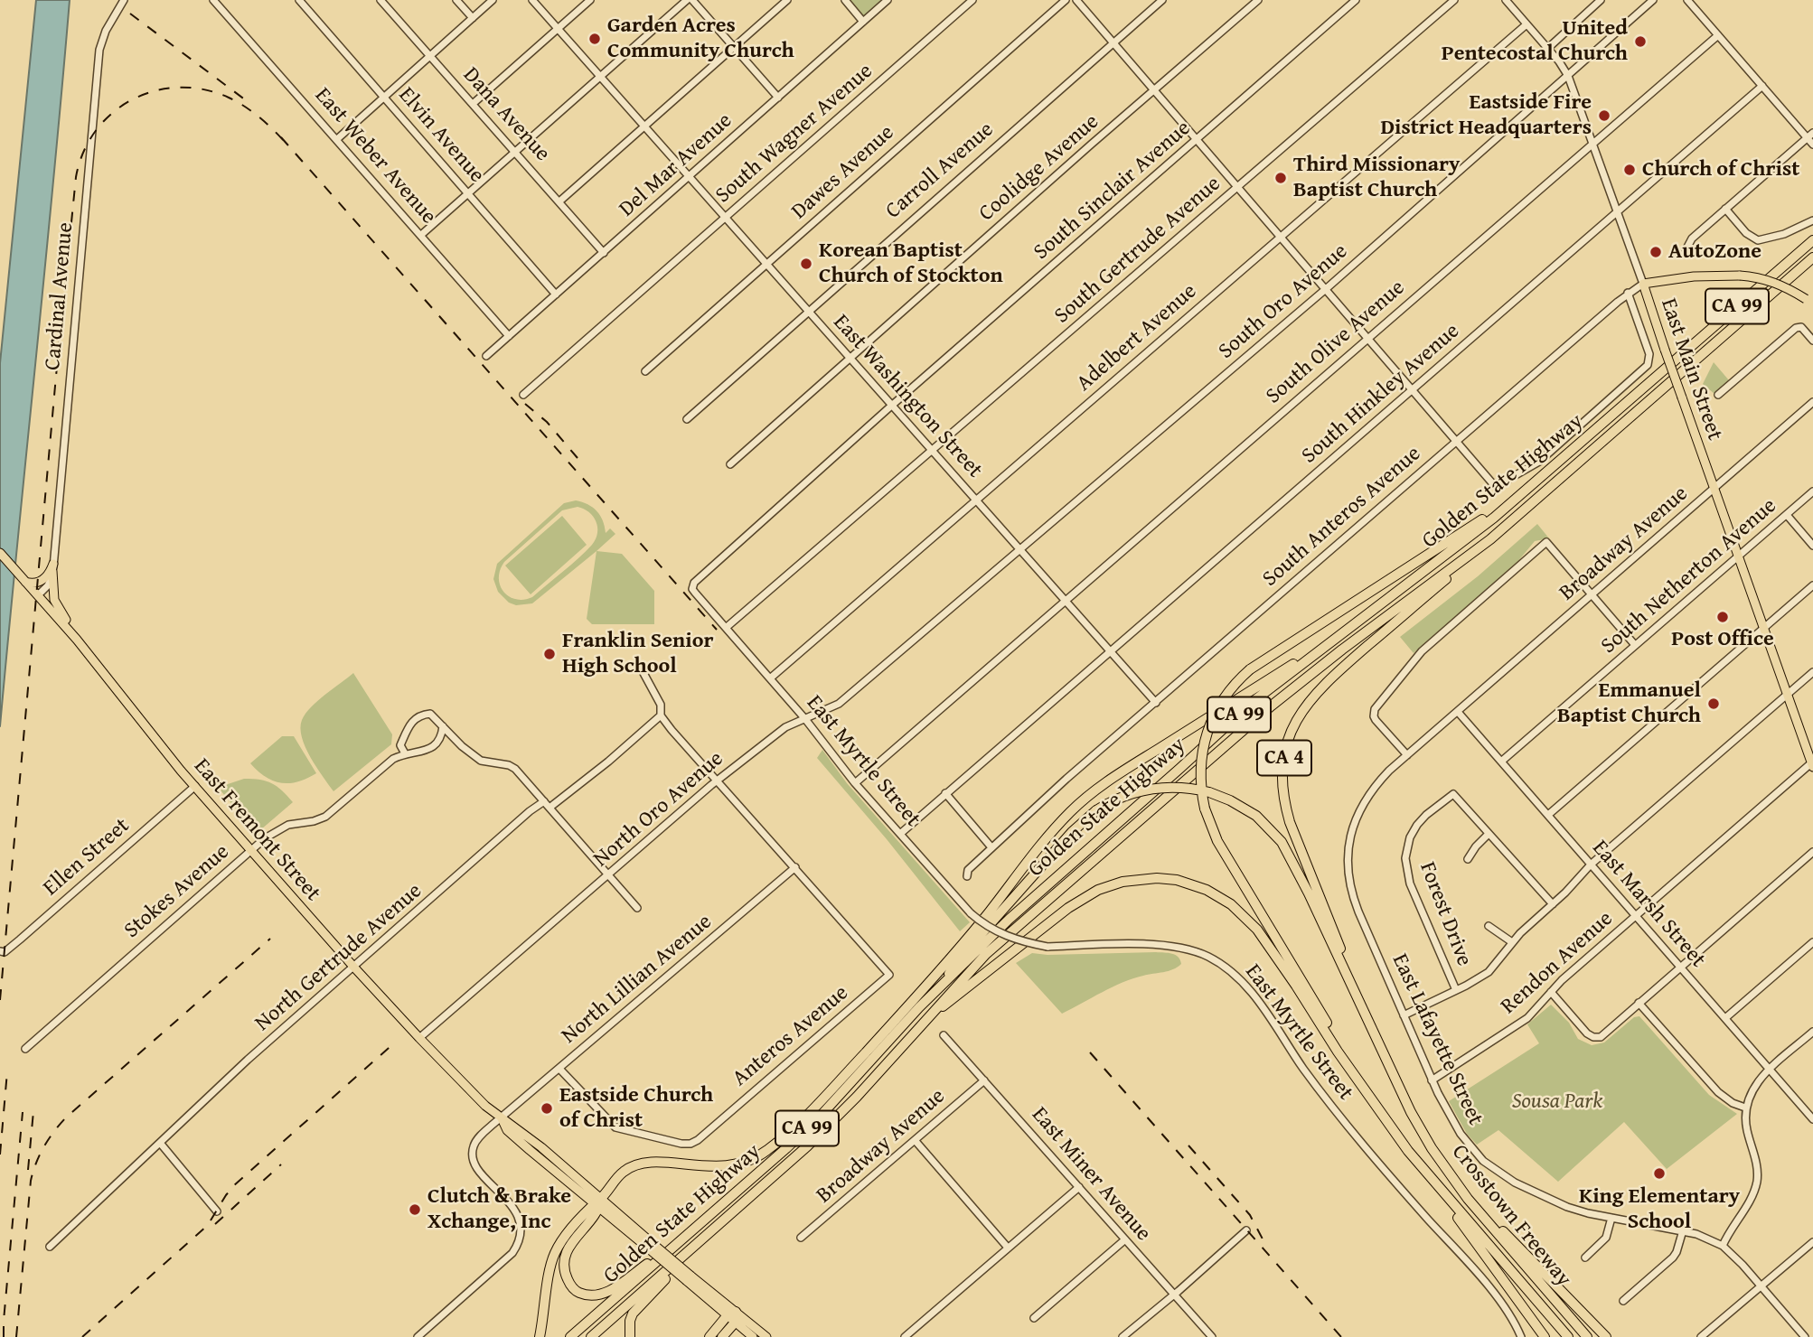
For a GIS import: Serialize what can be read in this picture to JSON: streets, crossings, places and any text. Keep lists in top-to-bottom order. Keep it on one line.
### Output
{"streets":{"highway":["CA 99","Golden State Highway","CA 4","Crosstown Freeway"],"main road":["East Main Street","East Fremont Street"],"street":["Dana Avenue","South Wagner Avenue","Elvin Avenue","East Weber Avenue","Del Mar Avenue","Coolidge Avenue","Carroll Avenue","Dawes Avenue","South Sinclair Avenue","South Gertrude Avenue","Cardinal Avenue","South Oro Avenue","Adelbert Avenue","South Olive Avenue","South Hinkley Avenue","East Washington Street","South Anteros Avenue","Broadway Avenue","South Netherton Avenue","East Myrtle Street","North Oro Avenue","Ellen Street","Stokes Avenue","East Marsh Street","Forest Drive","North Gertrude Avenue","Rendon Avenue","North Lillian Avenue","Anteros Avenue","East Lafayette Street","East Miner Avenue"]},"crossings":[["Dana Avenue","Del Mar Avenue"],["South Wagner Avenue","East Washington Street"],["Elvin Avenue","Del Mar Avenue"],["East Weber Avenue","Del Mar Avenue"],["Del Mar Avenue","East Washington Street"],["Coolidge Avenue","East Washington Street"],["Carroll Avenue","East Washington Street"],["Dawes Avenue","East Washington Street"],["South Sinclair Avenue","East Washington Street"],["South Sinclair Avenue","East Myrtle Street"],["South Gertrude Avenue","East Washington Street"],["South Gertrude Avenue","East Myrtle Street"],["Cardinal Avenue","East Fremont Street"],["South Oro Avenue","East Main Street"],["South Oro Avenue","East Washington Street"],["South Oro Avenue","North Oro Avenue"],["Adelbert Avenue","East Main Street"],["Adelbert Avenue","East Washington Street"],["Adelbert Avenue","East Myrtle Street"],["South Olive Avenue","East Main Street"],["South Olive Avenue","East Washington Street"],["South Olive Avenue","East Myrtle Street"],["East Main Street","South Hinkley Avenue"],["East Main Street","South Anteros Avenue"],["East Main Street","Broadway Avenue"],["East Main Street","South Netherton Avenue"],["East Main Street","Rendon Avenue"],["South Hinkley Avenue","East Washington Street"],["South Hinkley Avenue","East Myrtle Street"],["East Washington Street","South Anteros Avenue"],["Golden State Highway","CA 4"],["Broadway Avenue","East Marsh Street"],["Broadway Avenue","East Lafayette Street"],["Broadway Avenue","East Miner Avenue"],["South Netherton Avenue","East Marsh Street"],["CA 4","Crosstown Freeway"],["East Myrtle Street","North Oro Avenue"],["North Oro Avenue","East Fremont Street"],["East Fremont Street","Ellen Street"],["East Fremont Street","Stokes Avenue"],["East Fremont Street","North Gertrude Avenue"],["East Fremont Street","North Lillian Avenue"],["Stokes Avenue","North Gertrude Avenue"],["East Marsh Street","Rendon Avenue"],["East Marsh Street","East Lafayette Street"],["Rendon Avenue","East Lafayette Street"],["North Lillian Avenue","Anteros Avenue"]],"parks":["Sousa Park"],"places":["Garden Acres Community Church","United Pentecostal Church","Eastside Fire District Headquarters","Church of Christ","Third Missionary Baptist Church","AutoZone","Korean Baptist Church of Stockton","Post Office","Franklin Senior High School","Emmanuel Baptist Church","Eastside Church of Christ","King Elementary School","Clutch & Brake Xchange, Inc"]}
